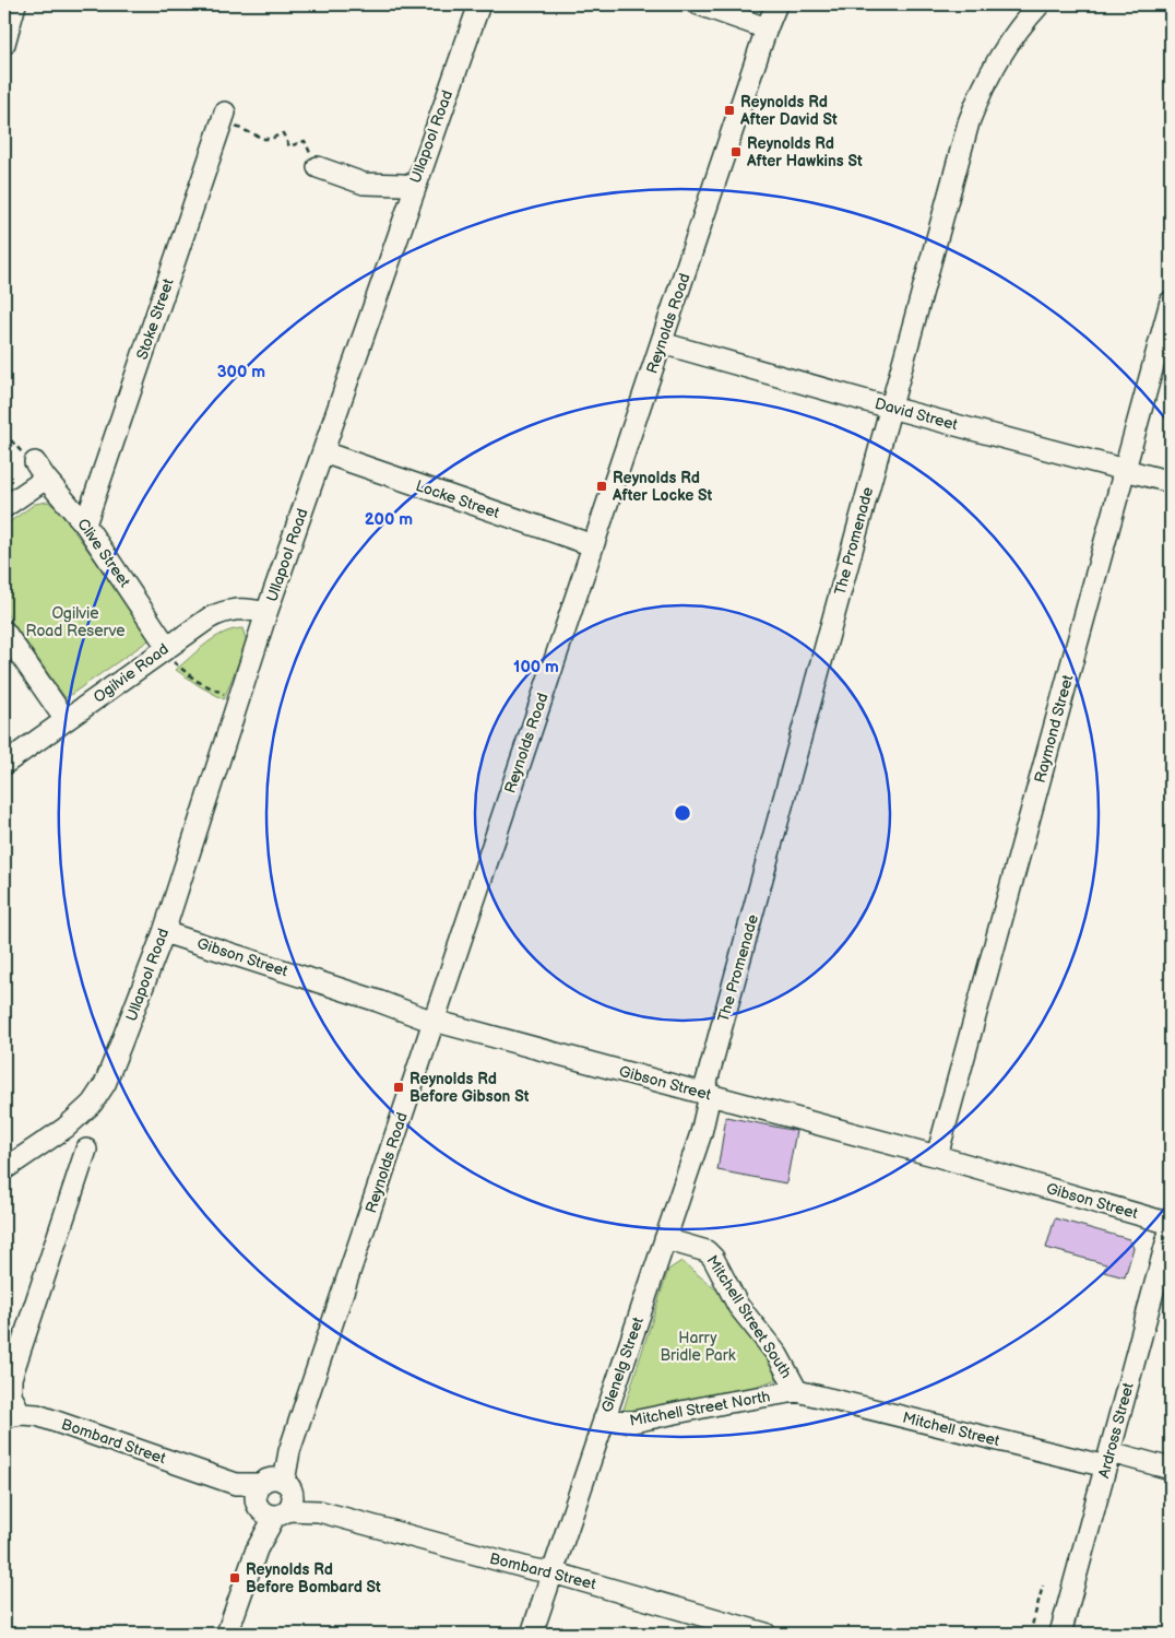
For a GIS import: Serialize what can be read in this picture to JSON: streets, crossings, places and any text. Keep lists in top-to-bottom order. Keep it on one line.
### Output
{"streets":{"street":["Ullapool Road","Stoke Street","Reynolds Road","David Street","Locke Street","The Promenade","Clive Street","Ogilvie Road","Raymond Street","Gibson Street","Mitchell Street South","Glenelg Street","Mitchell Street North","Mitchell Street","Ardross Street","Bombard Street"]},"crossings":[["Ullapool Road","Locke Street"],["Ullapool Road","Ogilvie Road"],["Ullapool Road","Gibson Street"],["Stoke Street","Clive Street"],["Reynolds Road","David Street"],["Reynolds Road","Locke Street"],["Reynolds Road","Gibson Street"],["Reynolds Road","Bombard Street"],["David Street","The Promenade"],["David Street","Raymond Street"],["The Promenade","Gibson Street"],["The Promenade","Glenelg Street"],["Clive Street","Ogilvie Road"],["Raymond Street","Gibson Street"],["Gibson Street","Glenelg Street"],["Gibson Street","Ardross Street"],["Mitchell Street South","Glenelg Street"],["Mitchell Street South","Mitchell Street North"],["Mitchell Street South","Mitchell Street"],["Glenelg Street","Mitchell Street North"],["Glenelg Street","Bombard Street"],["Mitchell Street North","Mitchell Street"],["Mitchell Street","Ardross Street"]],"parks":["Ogilvie Road Reserve","Harry Bridle Park"],"places":{"transit":["Reynolds Rd After David St","Reynolds Rd After Hawkins St","Reynolds Rd After Locke St","Reynolds Rd Before Gibson St","Reynolds Rd Before Bombard St"]},"rings":["300 m","200 m","100 m"]}
